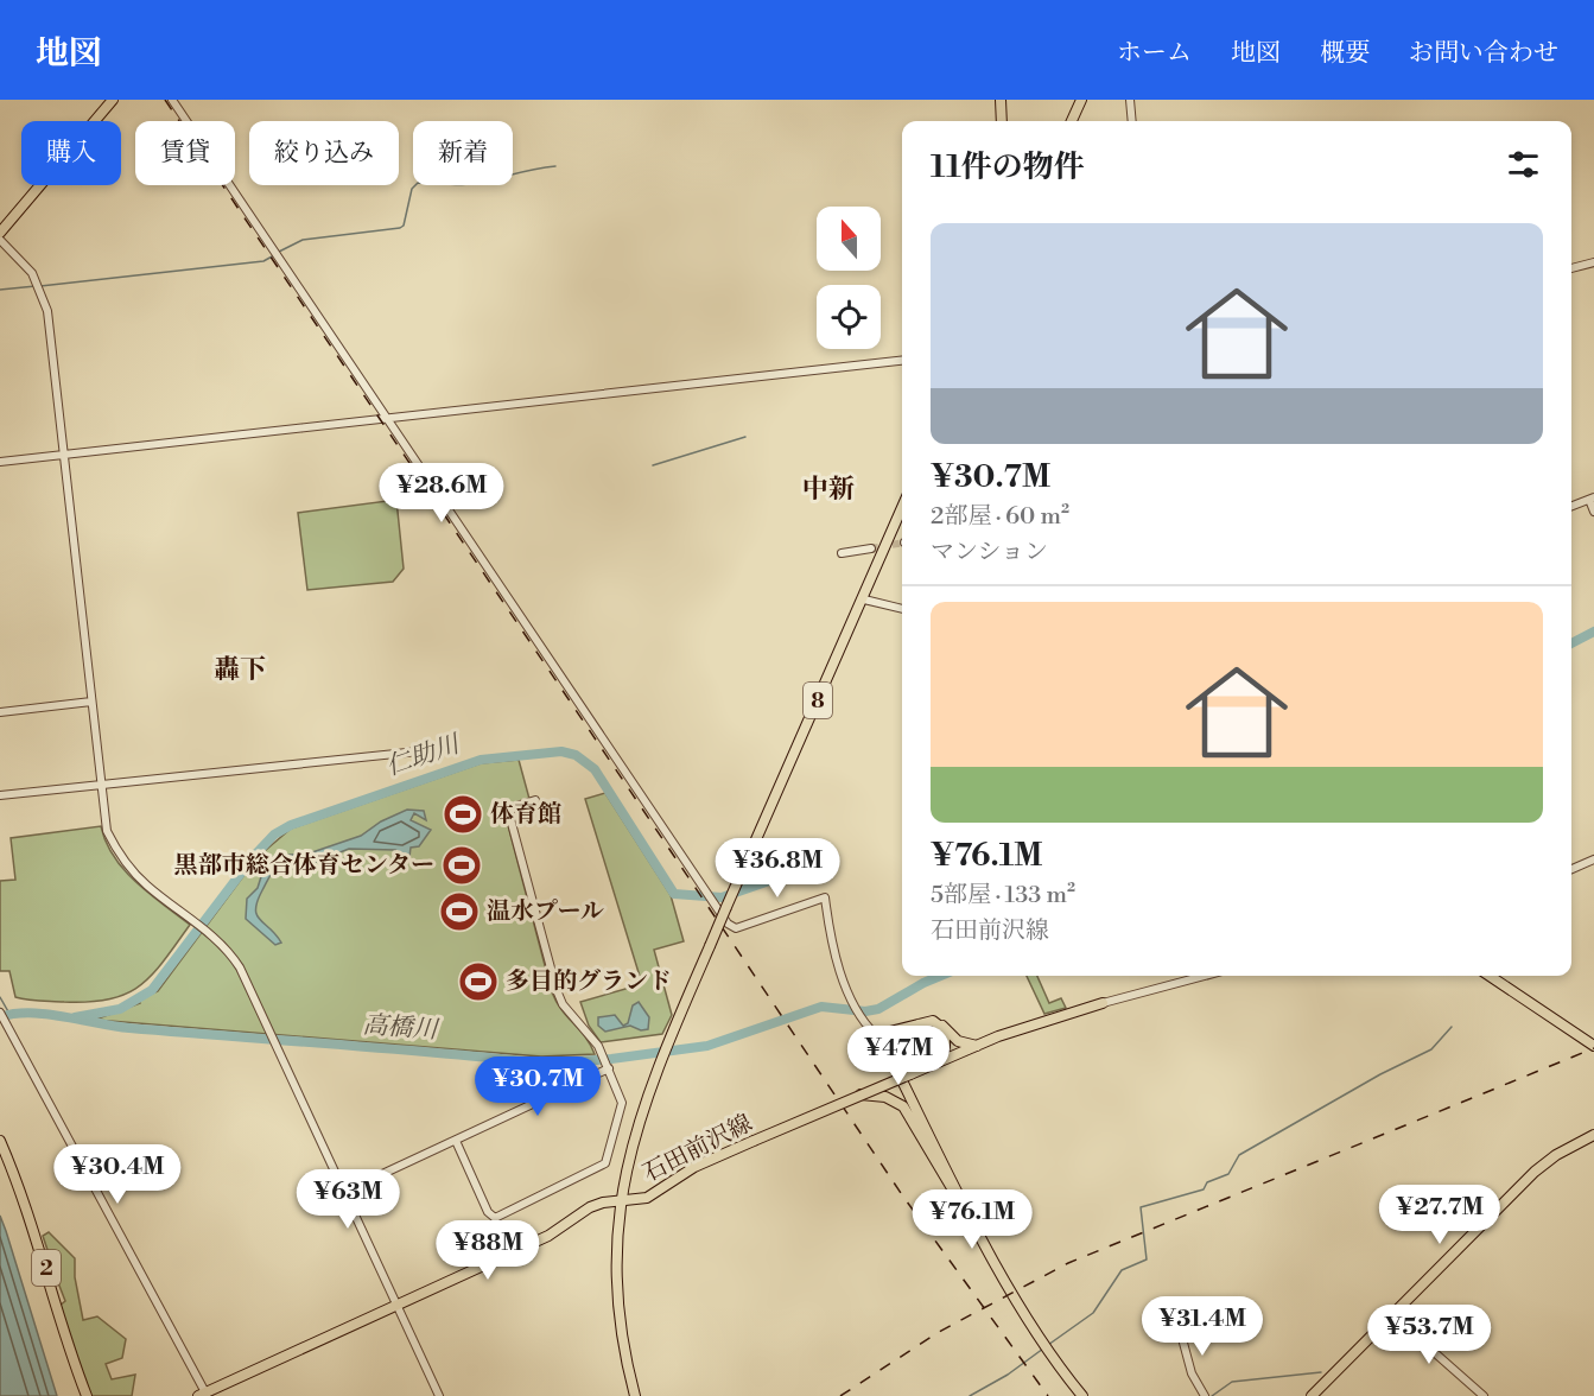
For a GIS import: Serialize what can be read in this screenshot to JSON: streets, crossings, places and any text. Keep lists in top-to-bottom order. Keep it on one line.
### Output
{"streets":{"highway":["8"],"main road":["石田前沢線","2"]},"crossings":[["8","石田前沢線"]],"districts":["中新","轟下"],"water":["仁助川","高橋川"],"places":{"sports":["体育館","黒部市総合体育センター","温水プール","多目的グランド"]},"north":"top","page":{"header":"地図","nav":["ホーム","地図","概要","お問い合わせ"],"chip":["購入","賃貸","絞り込み","新着"],"heading":"11件の物件","list":[{"name":"¥30.7M","note":"2部屋 · 60 m² · マンション"},{"name":"¥76.1M","note":"5部屋 · 133 m² · 石田前沢線"}],"price":["¥28.6M","¥36.8M","¥47M","¥30.7M","¥30.4M","¥63M","¥27.7M","¥76.1M","¥88M","¥31.4M","¥53.7M"]}}
